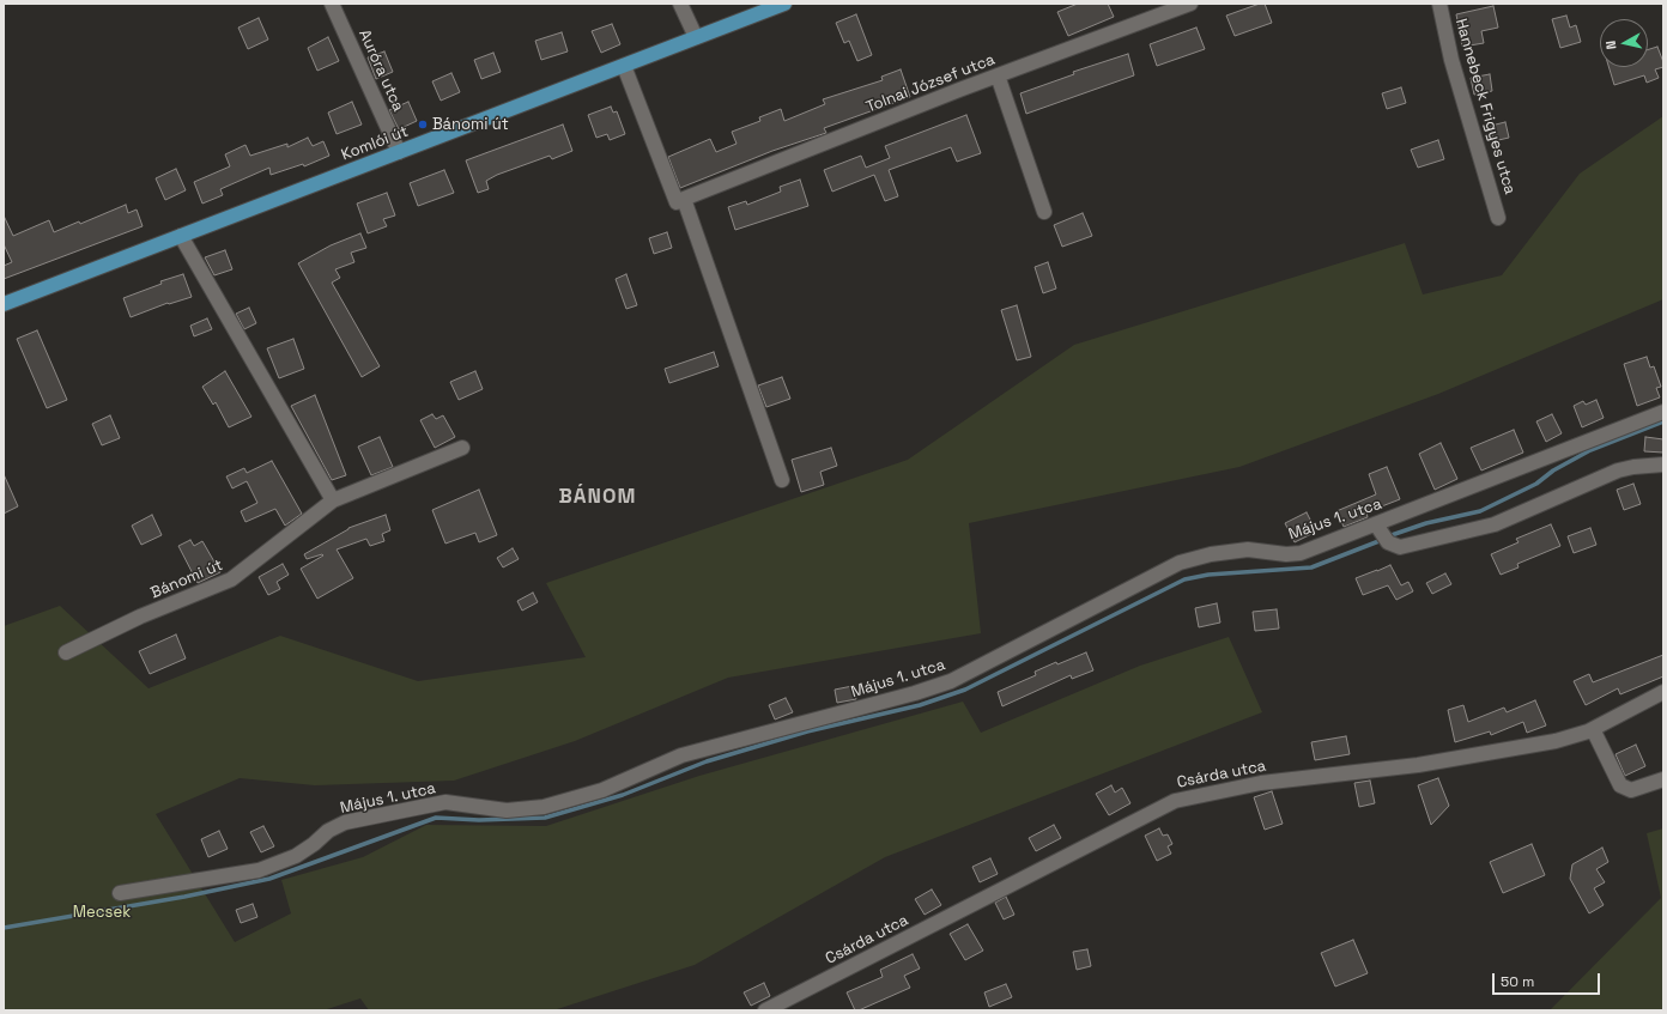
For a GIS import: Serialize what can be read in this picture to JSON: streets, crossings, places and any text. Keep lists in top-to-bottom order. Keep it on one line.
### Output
{"streets":{"main road":["Komlói út"],"street":["Auróra utca","Tolnai József utca","Hannebeck Frigyes utca","Május 1. utca","Bánomi út","Csárda utca"]},"crossings":[["Auróra utca","Komlói út"]],"districts":["BÁNOM"],"parks":["Mecsek"],"places":["Bánomi út"],"scale_bar":"50 m","north":"left"}
